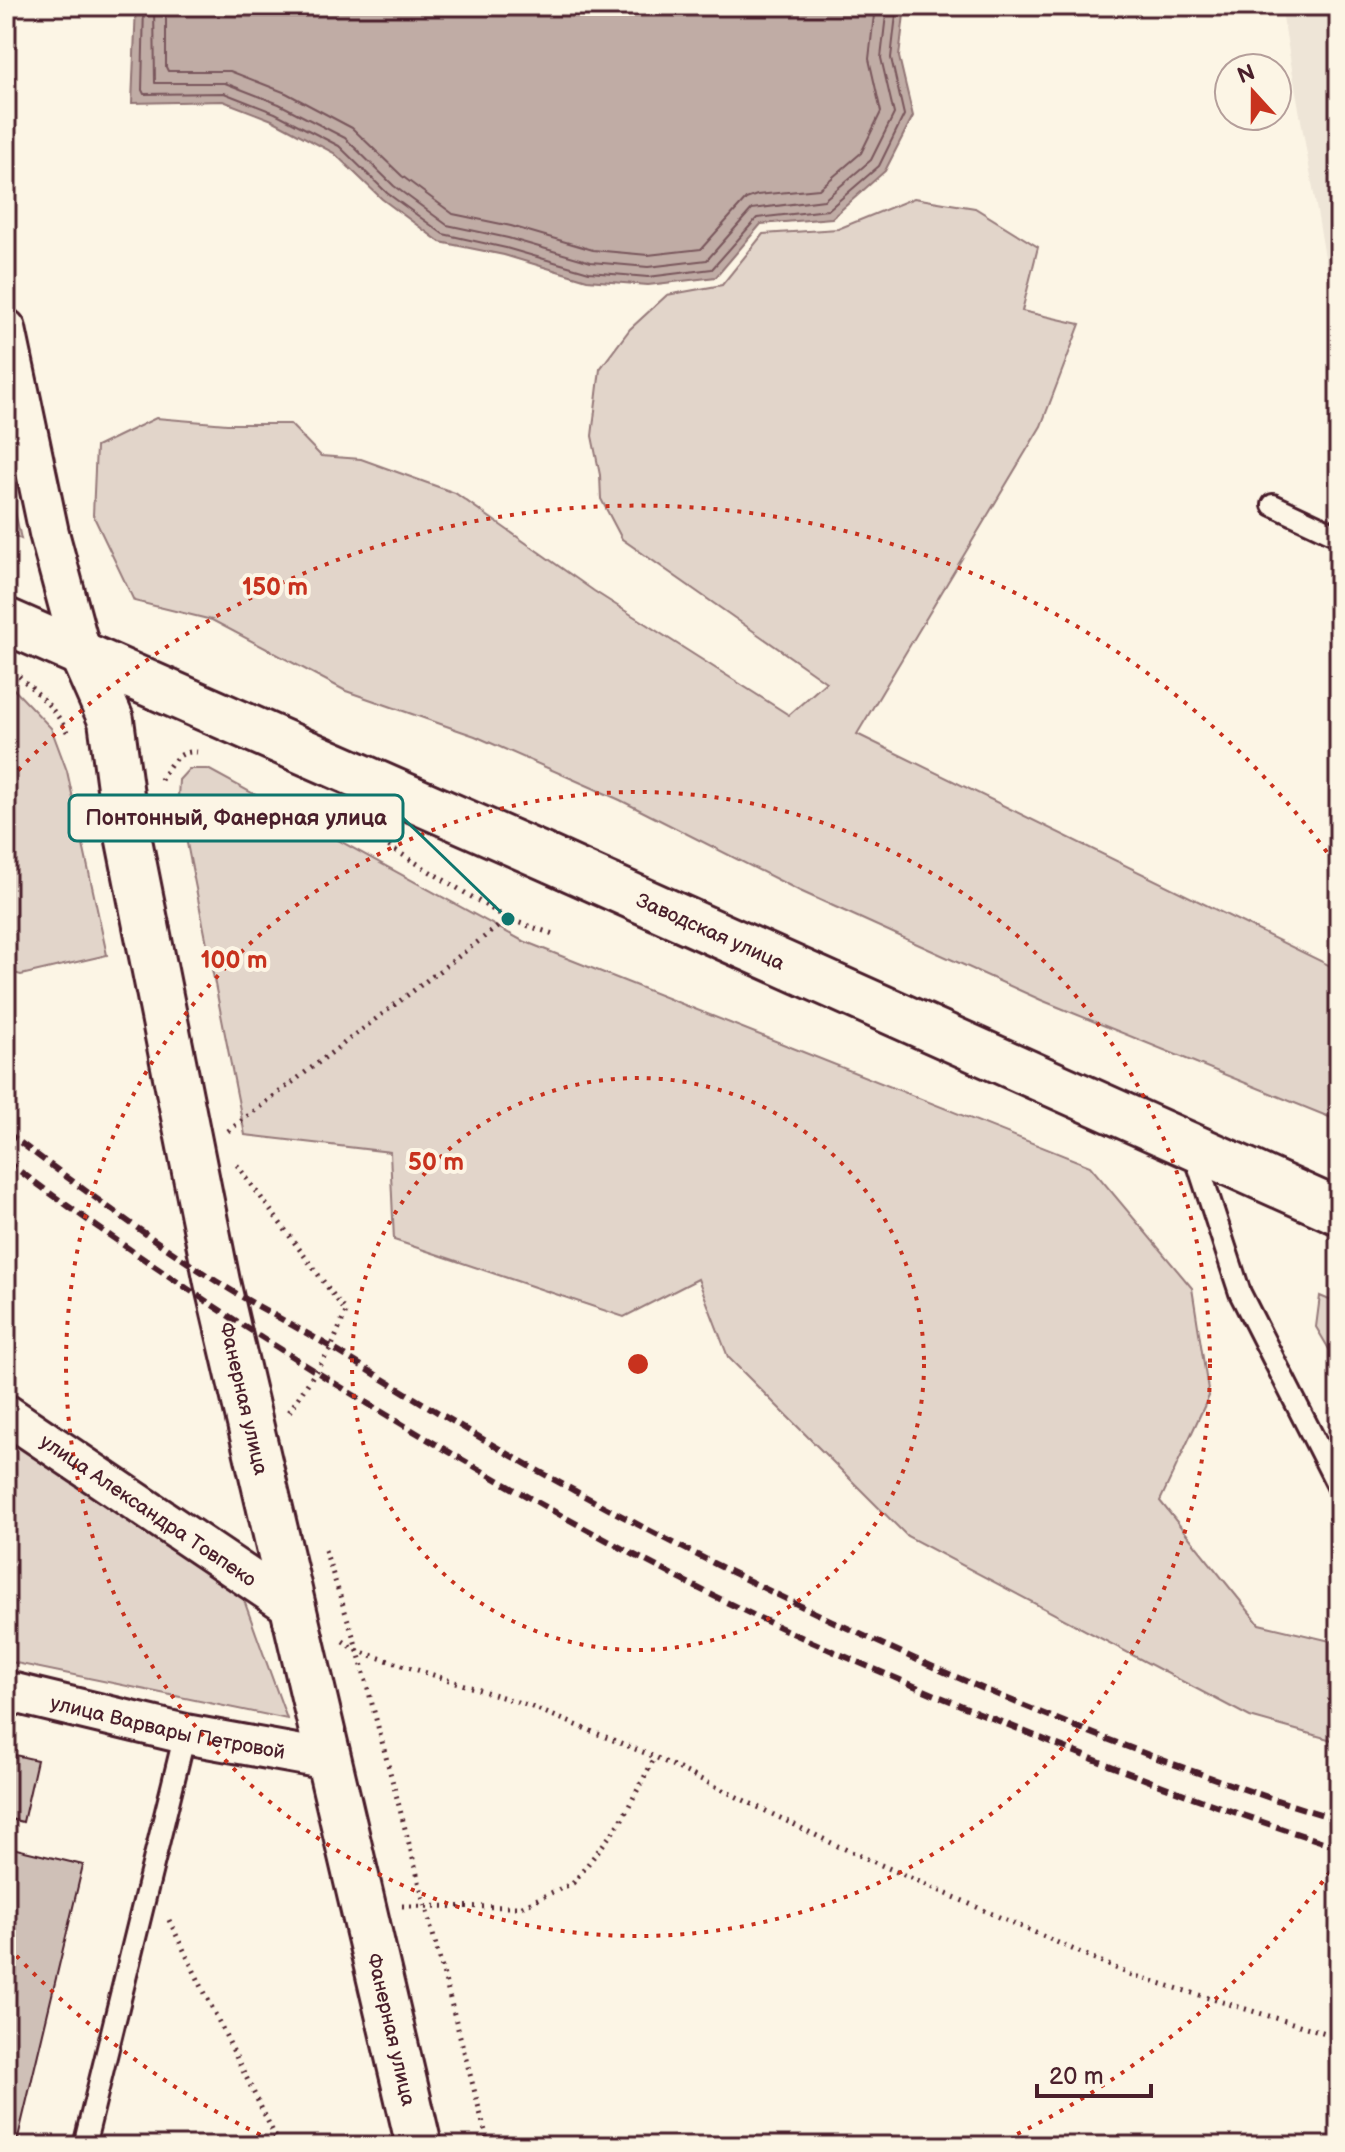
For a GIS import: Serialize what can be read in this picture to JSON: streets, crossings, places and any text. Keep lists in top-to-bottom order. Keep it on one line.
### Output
{"streets":{"street":["Заводская улица","Фанерная улица","улица Александра Товпеко","улица Варвары Петровой"]},"crossings":[["Заводская улица","Фанерная улица"],["Фанерная улица","улица Александра Товпеко"],["Фанерная улица","улица Варвары Петровой"]],"places":["Понтонный, Фанерная улица"],"scale_bar":"20 m","north":"top","rings":["150 m","100 m","50 m"]}
